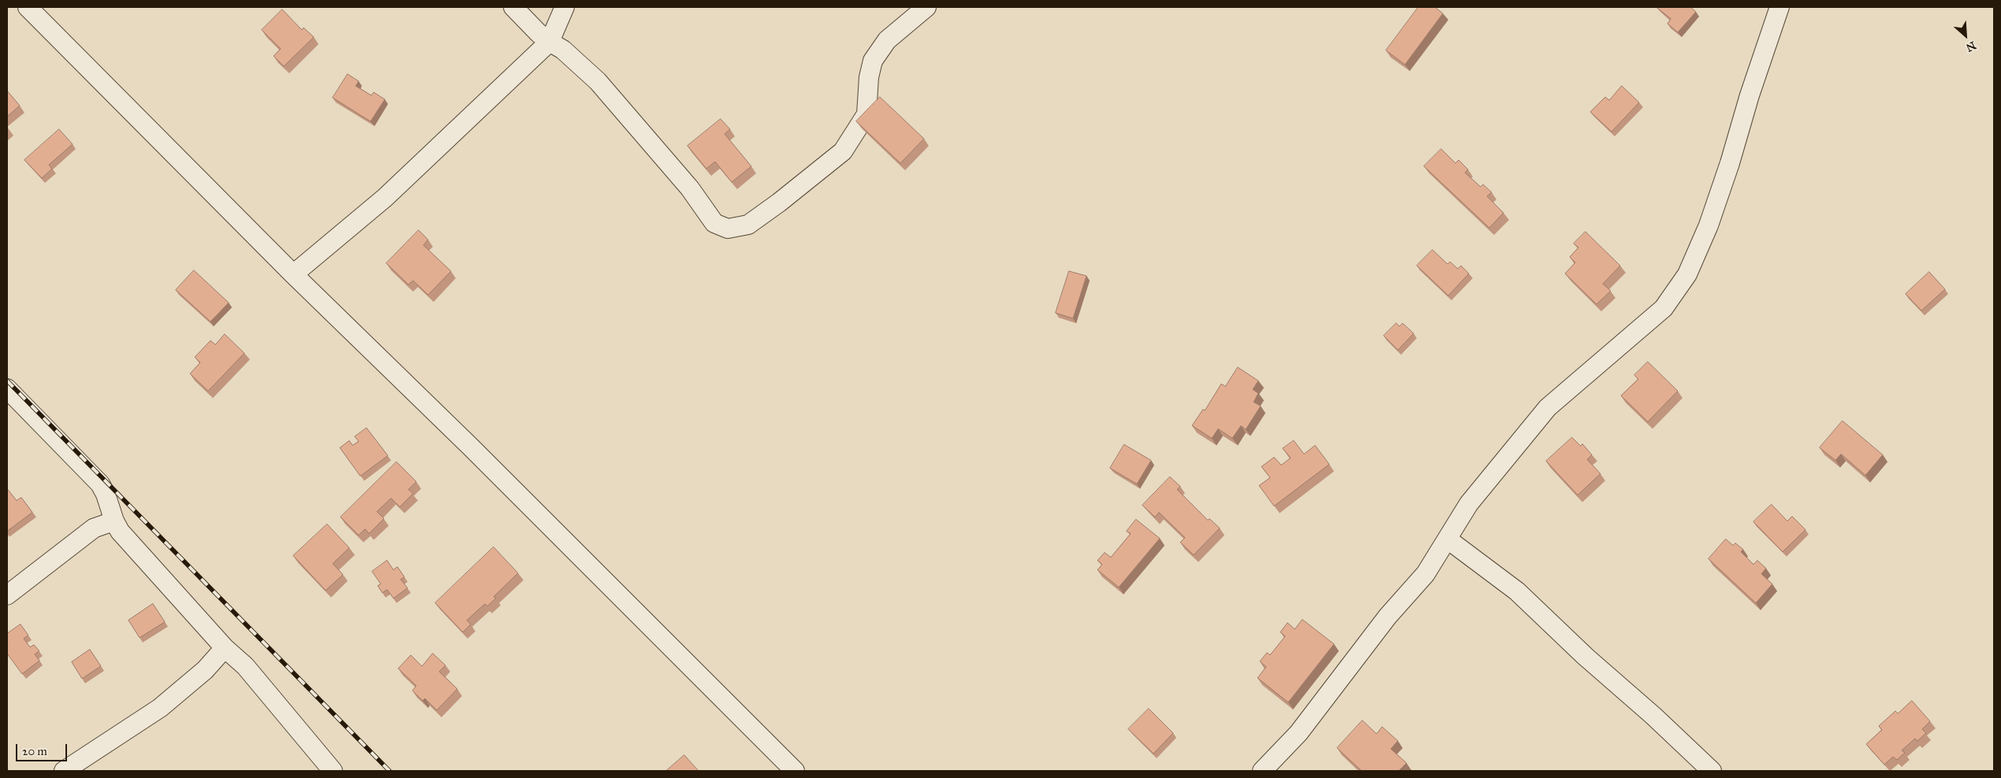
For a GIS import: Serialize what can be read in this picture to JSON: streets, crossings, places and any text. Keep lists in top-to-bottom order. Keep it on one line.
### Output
{"scale_bar":"20 m","north":"bottom right"}
